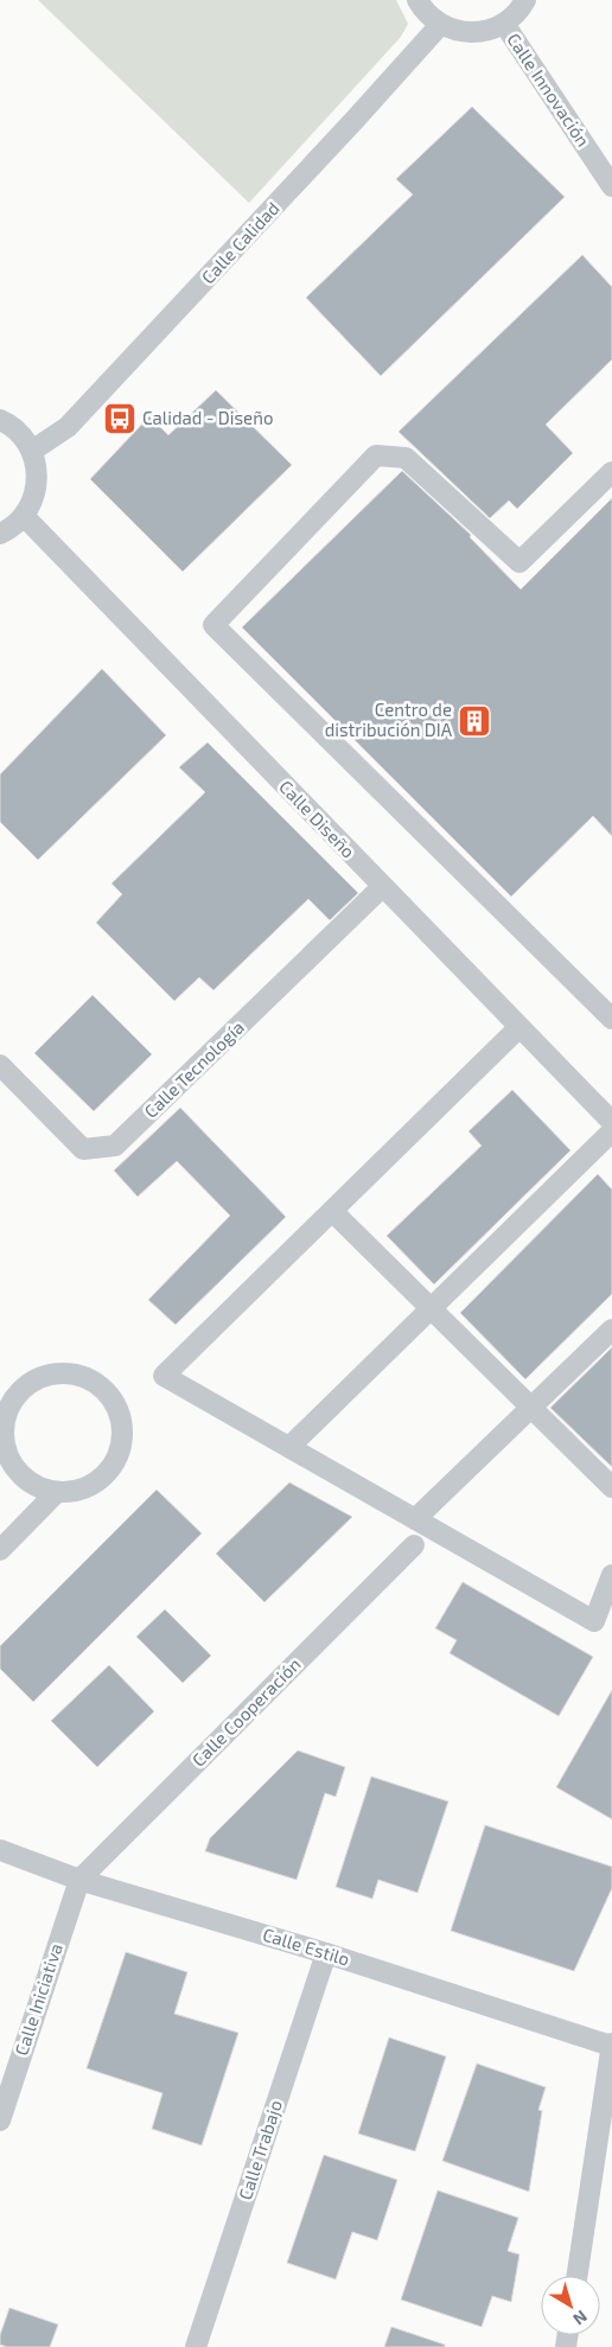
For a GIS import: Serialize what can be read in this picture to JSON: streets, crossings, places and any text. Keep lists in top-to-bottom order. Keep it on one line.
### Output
{"streets":{"street":["Calle Innovación","Calle Calidad","Calle Diseño","Calle Tecnología","Calle Cooperación","Calle Estilo","Calle Iniciativa","Calle Trabajo"]},"crossings":[["Calle Diseño","Calle Tecnología"],["Calle Cooperación","Calle Estilo"],["Calle Cooperación","Calle Iniciativa"],["Calle Estilo","Calle Iniciativa"],["Calle Estilo","Calle Trabajo"]],"places":{"bus stop":["Calidad - Diseño"],"building":["Centro de distribución DIA"]},"north":"bottom right"}
